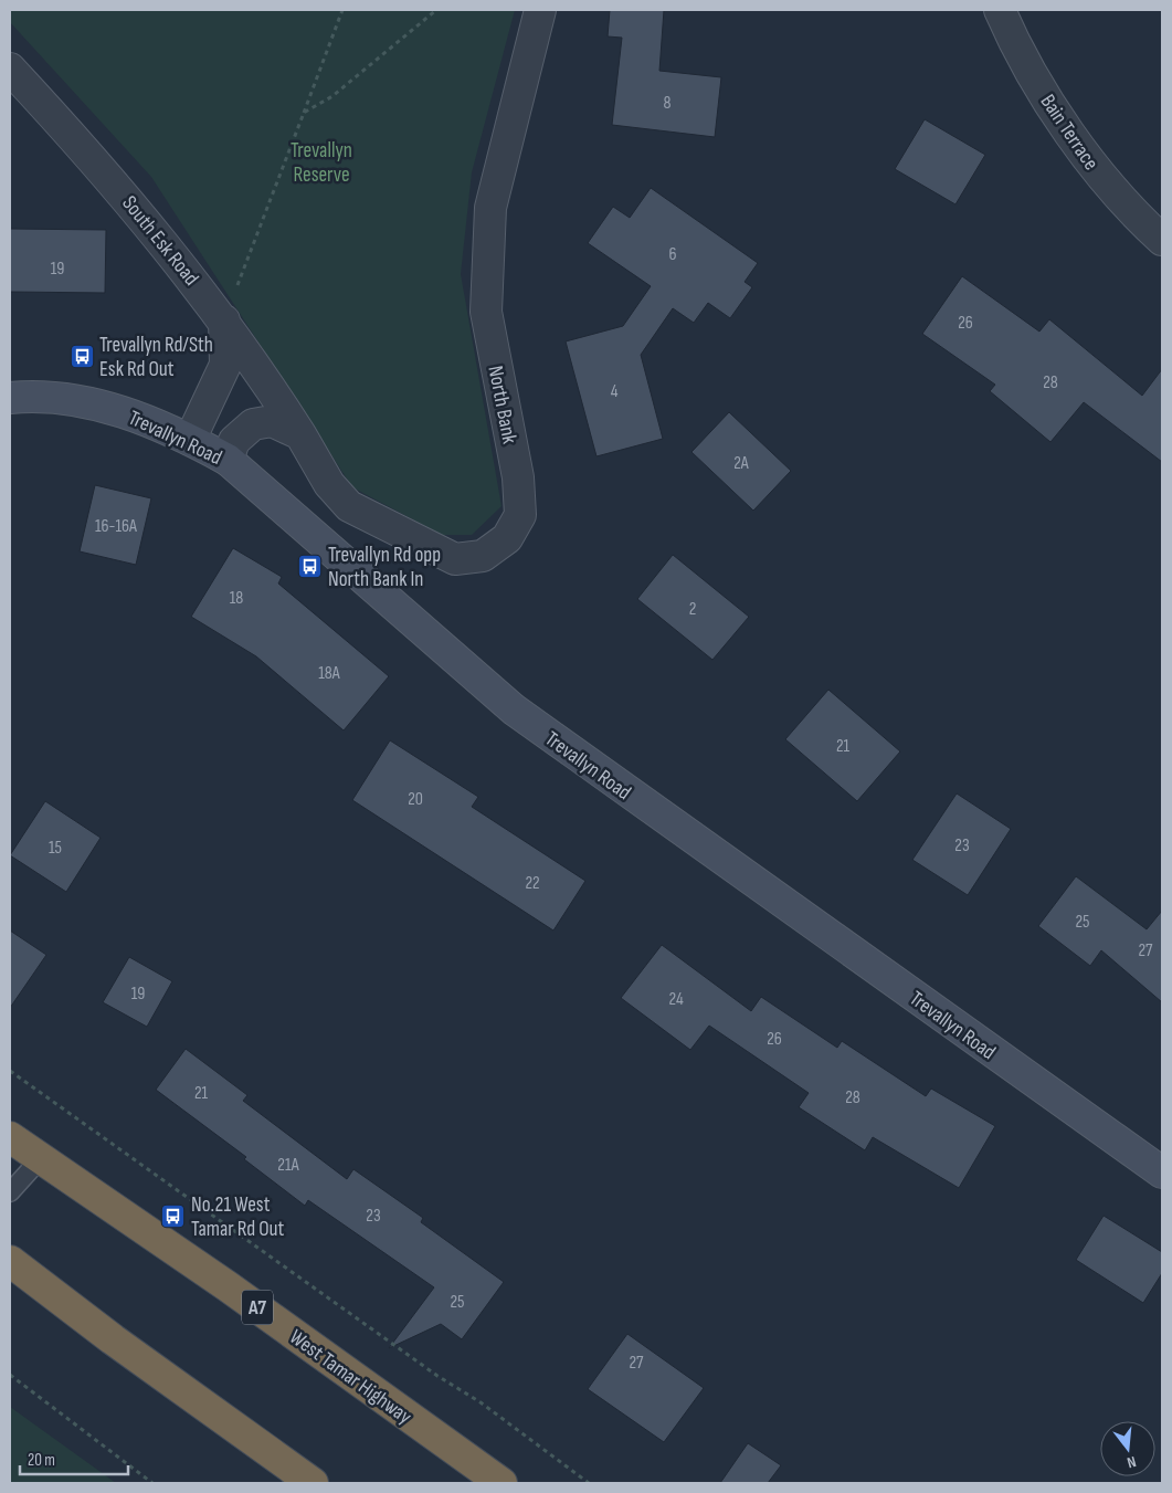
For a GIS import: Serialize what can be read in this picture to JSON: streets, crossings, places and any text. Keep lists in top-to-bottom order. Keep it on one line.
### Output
{"streets":{"highway":["A7","West Tamar Highway"],"street":["Bain Terrace","South Esk Road","North Bank","Trevallyn Road"]},"crossings":[["South Esk Road","North Bank"]],"parks":["Trevallyn Reserve"],"places":{"bus stop":["Trevallyn Rd/Sth Esk Rd Out","Trevallyn Rd opp North Bank In","No.21 West Tamar Rd Out"]},"house_numbers":["8","6","19","26","28","4","2A","16-16A","18","2","18A","21","20","23","15","22","25","27","19","24","26","21","28","21A","23","25","27"],"scale_bar":"20 m","north":"bottom"}
